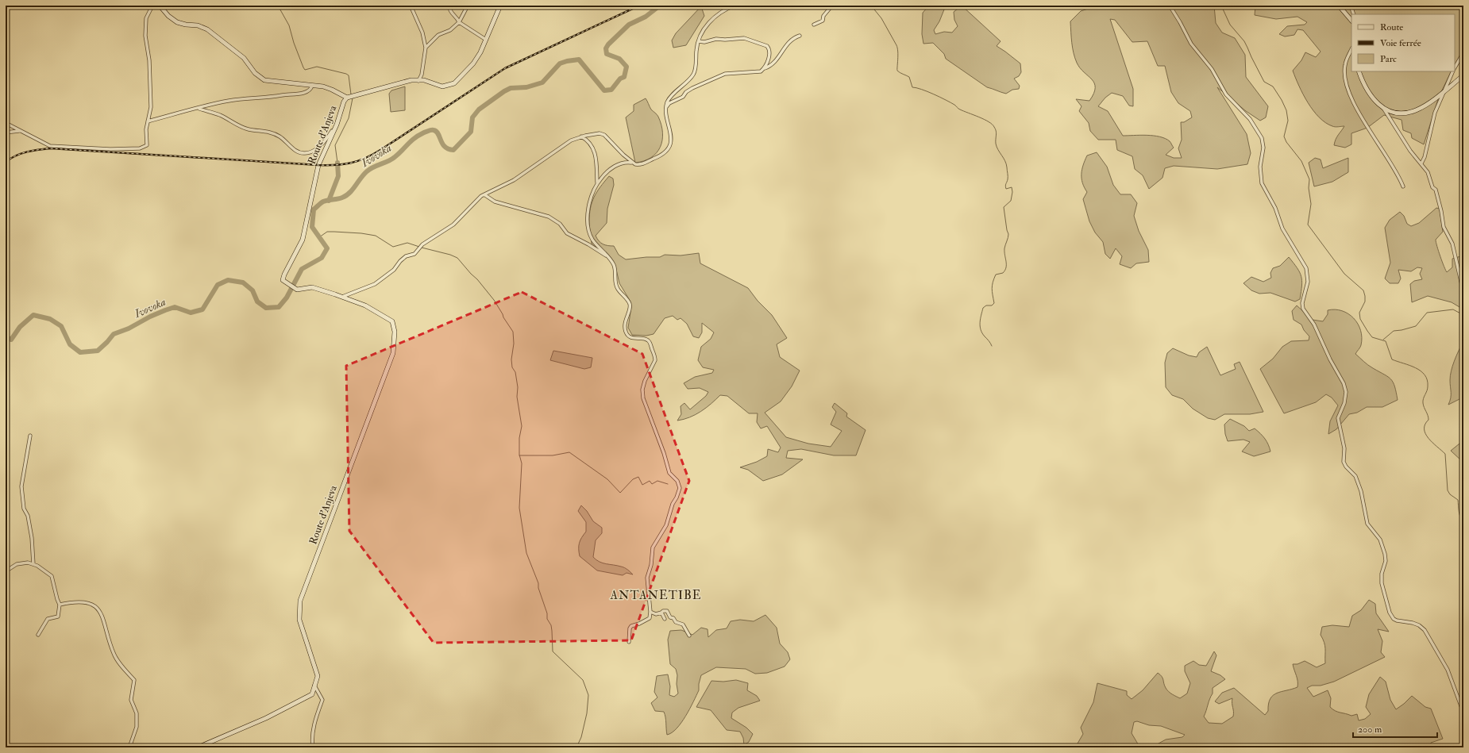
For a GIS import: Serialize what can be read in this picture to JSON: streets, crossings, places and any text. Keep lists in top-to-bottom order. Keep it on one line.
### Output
{"streets":{"street":["Route d'Anjeva"]},"districts":["ANTANETIBE"],"water":["Ivovoka"],"legend":["Route","Voie ferrée","Parc"],"scale_bar":"200 m"}
